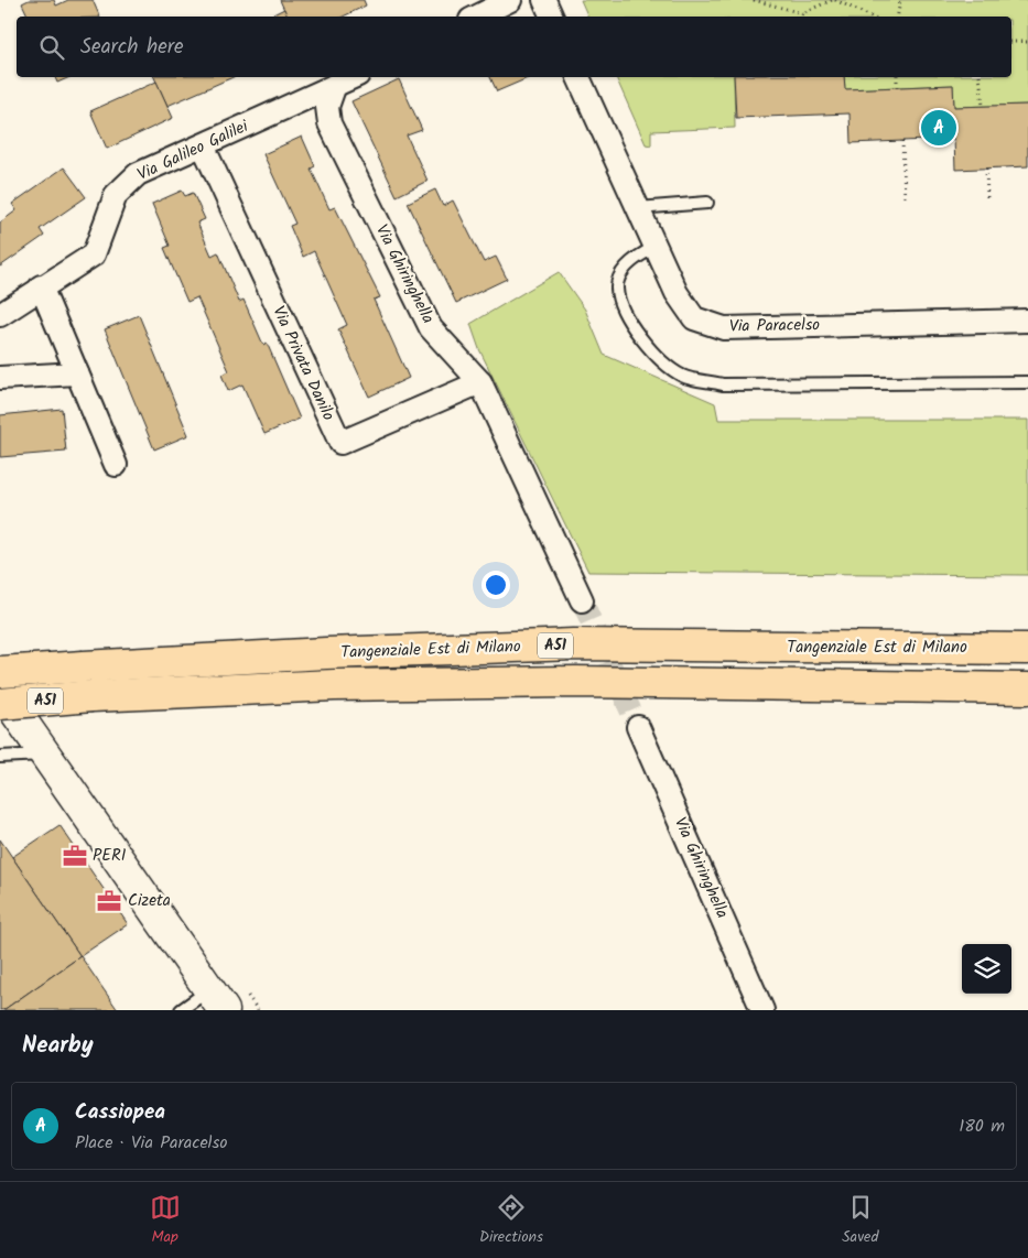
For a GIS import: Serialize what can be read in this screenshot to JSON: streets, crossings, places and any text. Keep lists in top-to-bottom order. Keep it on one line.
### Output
{"streets":{"highway":["A51","Tangenziale Est di Milano"],"street":["Via Galileo Galilei","Via Ghiringhella","Via Paracelso","Via Privata Danilo"]},"crossings":[["Via Galileo Galilei","Via Ghiringhella"],["Via Galileo Galilei","Via Privata Danilo"],["Via Ghiringhella","Via Privata Danilo"]],"places":{"office":["PERI","Cizeta"]},"page":{"search":"Search here","pins":"A","heading":"Nearby","list":[{"mark":"A","name":"Cassiopea","note":"Place · Via Paracelso","value":"180 m"}],"nav":["Map","Directions","Saved"]}}
